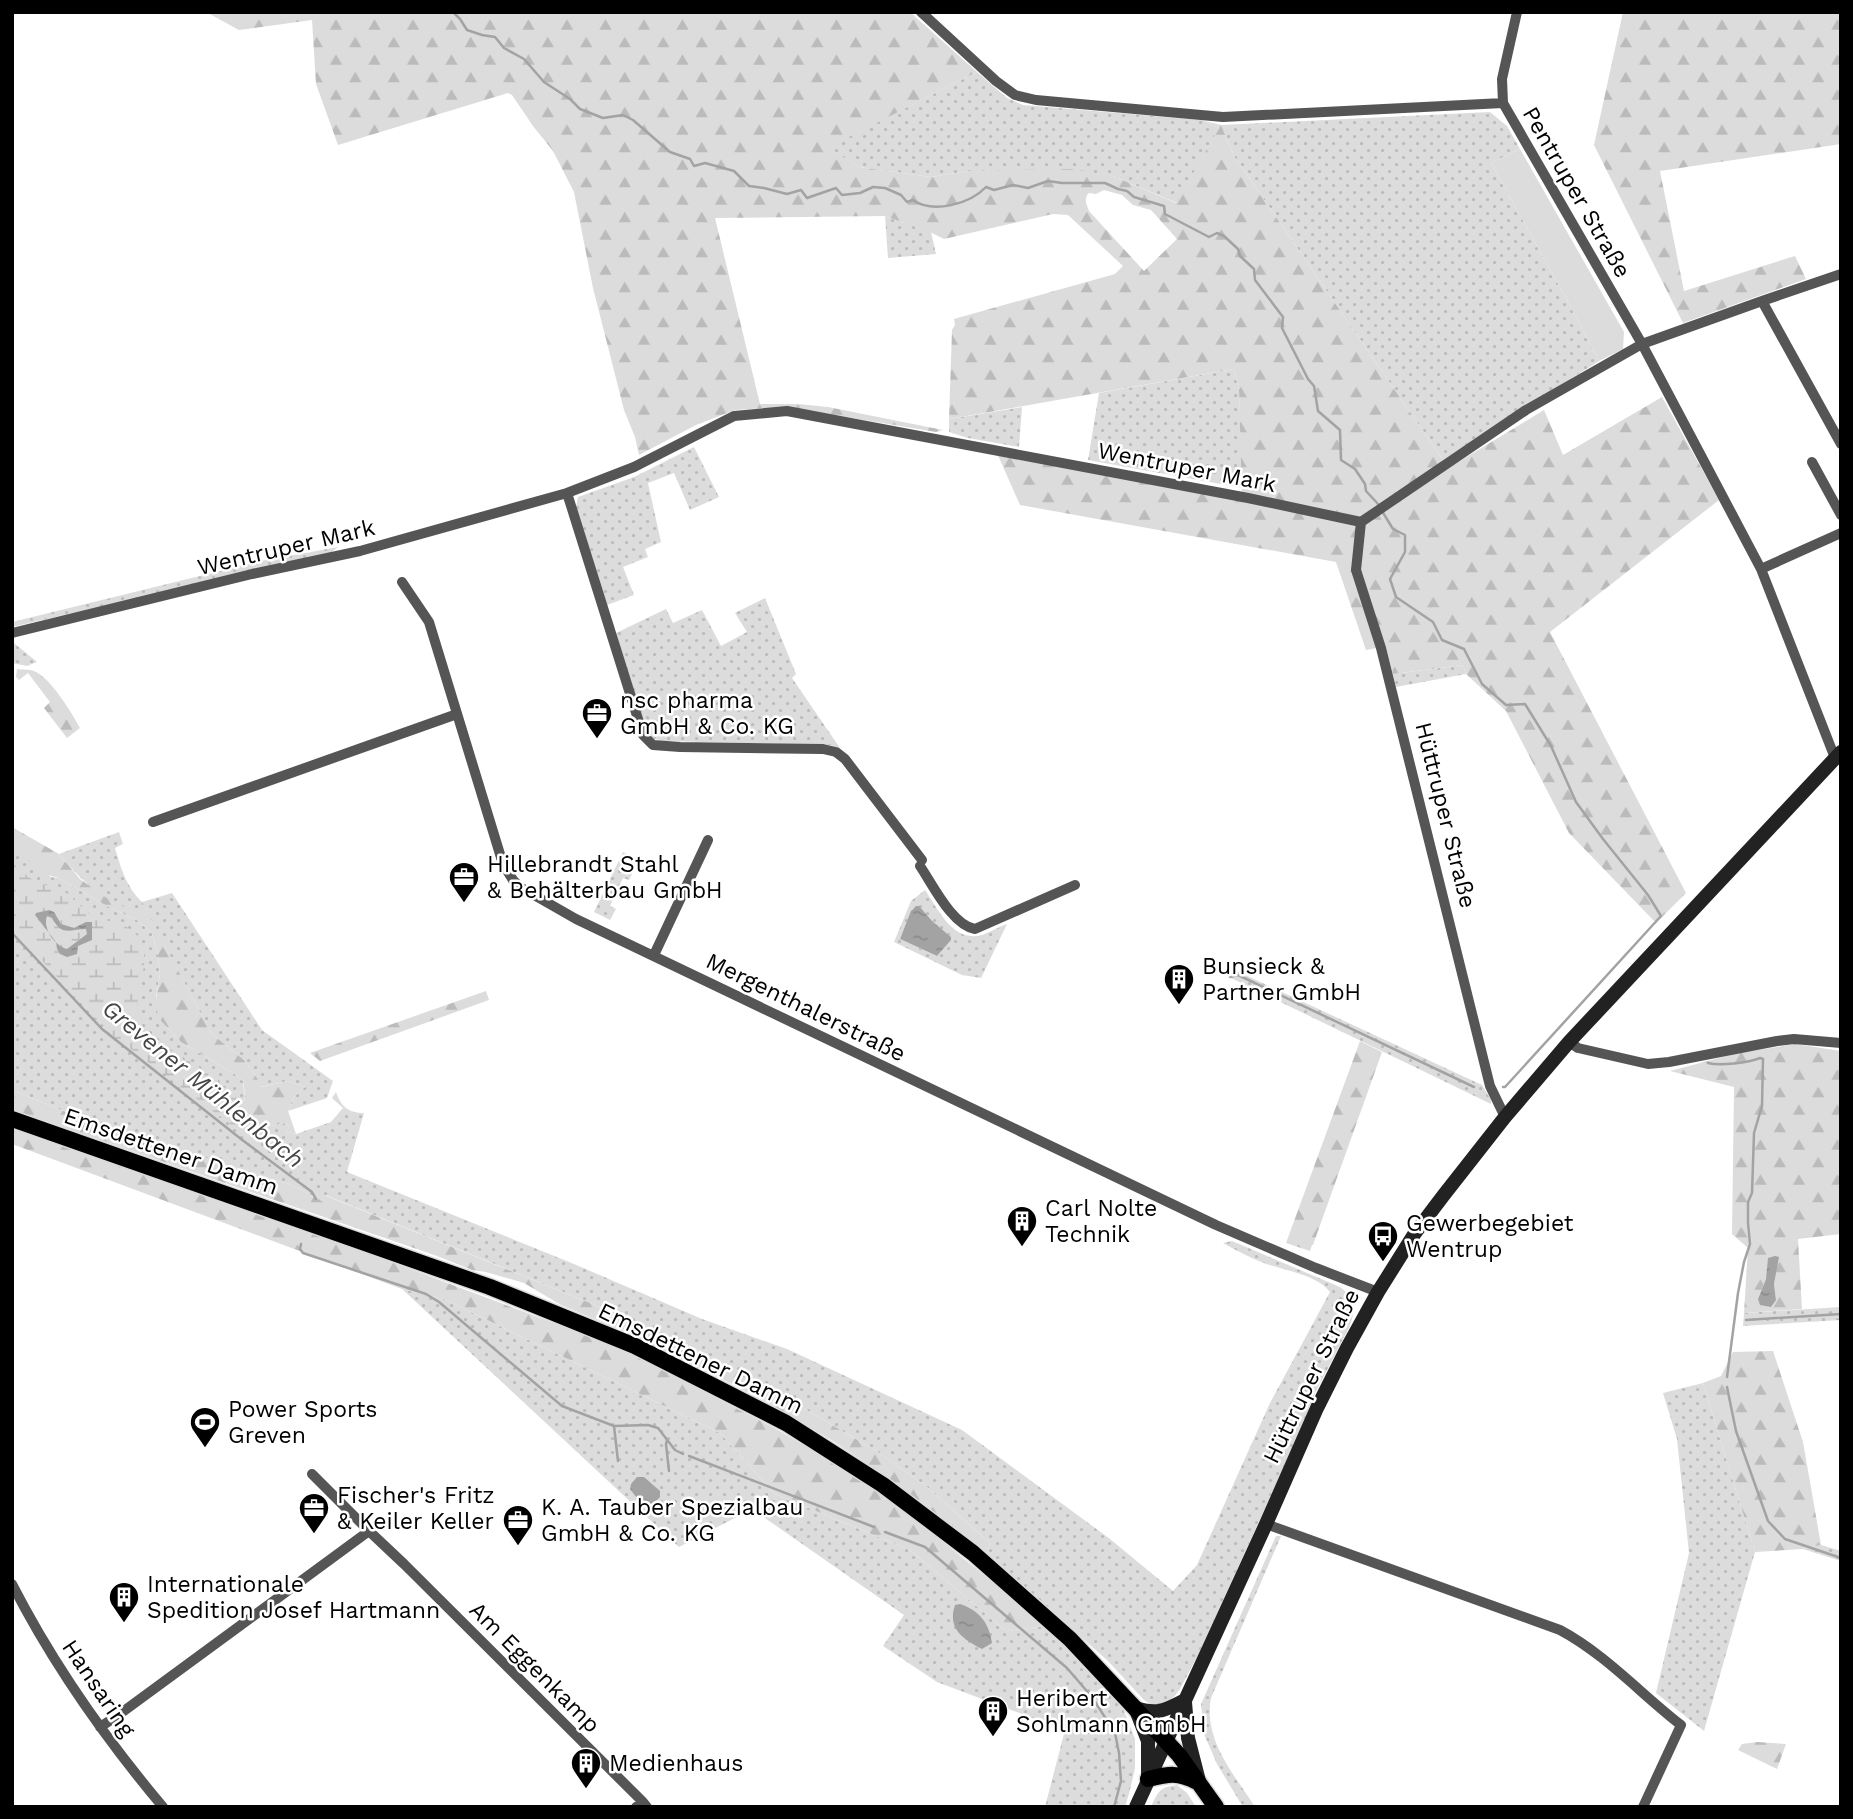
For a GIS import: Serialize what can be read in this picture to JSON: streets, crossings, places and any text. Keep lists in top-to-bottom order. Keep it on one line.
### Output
{"streets":{"main road":["Hüttruper Straße","Emsdettener Damm"],"street":["Pentruper Straße","Wentruper Mark","Mergenthalerstraße","Am Eggenkamp","Hansaring"]},"crossings":[["Pentruper Straße","Hüttruper Straße"],["Wentruper Mark","Hüttruper Straße"],["Hüttruper Straße","Mergenthalerstraße"],["Hüttruper Straße","Emsdettener Damm"]],"water":["Grevener Mühlenbach"],"places":{"office":["nsc pharma GmbH & Co. KG","Hillebrandt Stahl & Behälterbau GmbH","Fischer's Fritz & Keiler Keller","K. A. Tauber Spezialbau GmbH & Co. KG"],"building":["Bunsieck & Partner GmbH","Carl Nolte Technik","Internationale Spedition Josef Hartmann","Heribert Sohlmann GmbH","Medienhaus"],"bus stop":["Gewerbegebiet Wentrup"],"sports":["Power Sports Greven"]}}
